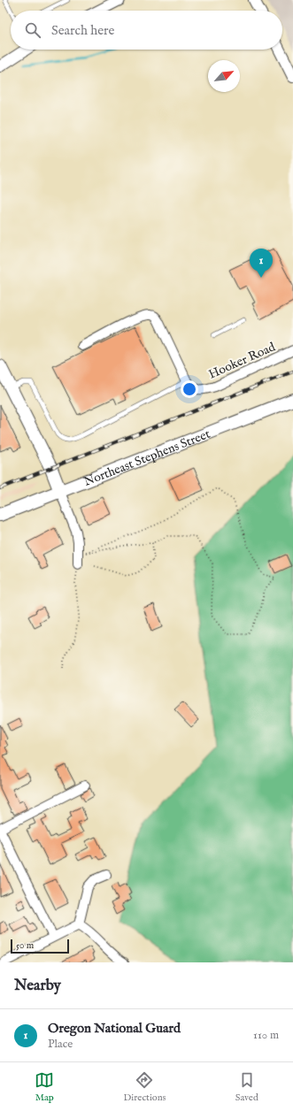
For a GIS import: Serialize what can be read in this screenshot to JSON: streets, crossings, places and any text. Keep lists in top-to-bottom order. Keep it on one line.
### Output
{"streets":{"main road":["Northeast Stephens Street"],"street":["Hooker Road"]},"scale_bar":"50 m","north":"top right","page":{"search":"Search here","pins":"1","scale":"50 m","heading":"Nearby","list":[{"mark":"1","name":"Oregon National Guard","note":"Place","value":"110 m"}],"nav":["Map","Directions","Saved"]}}
